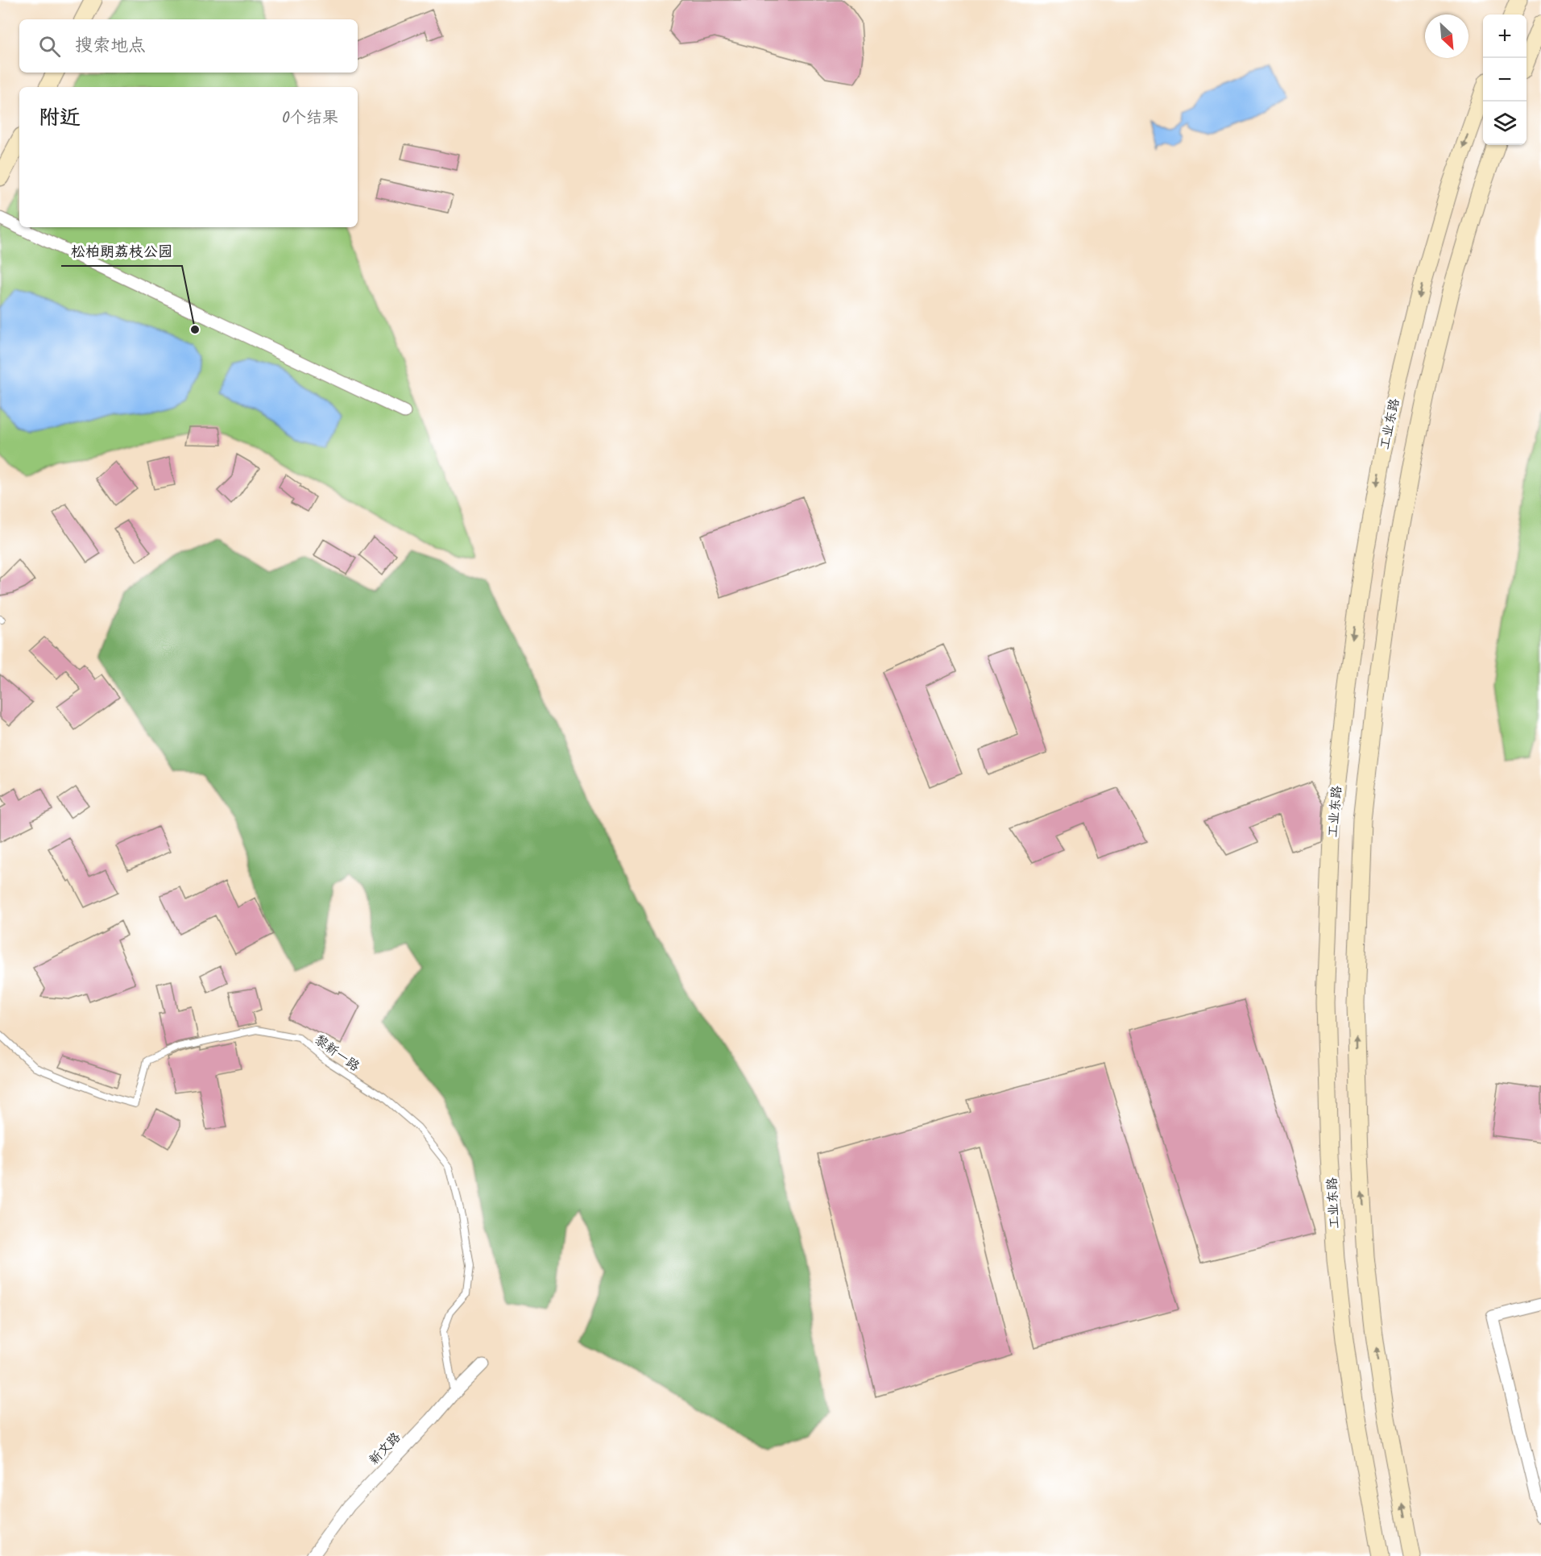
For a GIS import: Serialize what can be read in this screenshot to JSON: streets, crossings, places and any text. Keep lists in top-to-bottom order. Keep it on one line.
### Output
{"streets":{"main road":["工业东路"],"street":["新文路"],"lane":["黎新一路"]},"crossings":[["黎新一路","新文路"]],"places":["松柏朗荔枝公园"],"north":"bottom right","page":{"map_buttons":["+","−"],"search":"搜索地点","heading":["附近","0个结果"]}}
